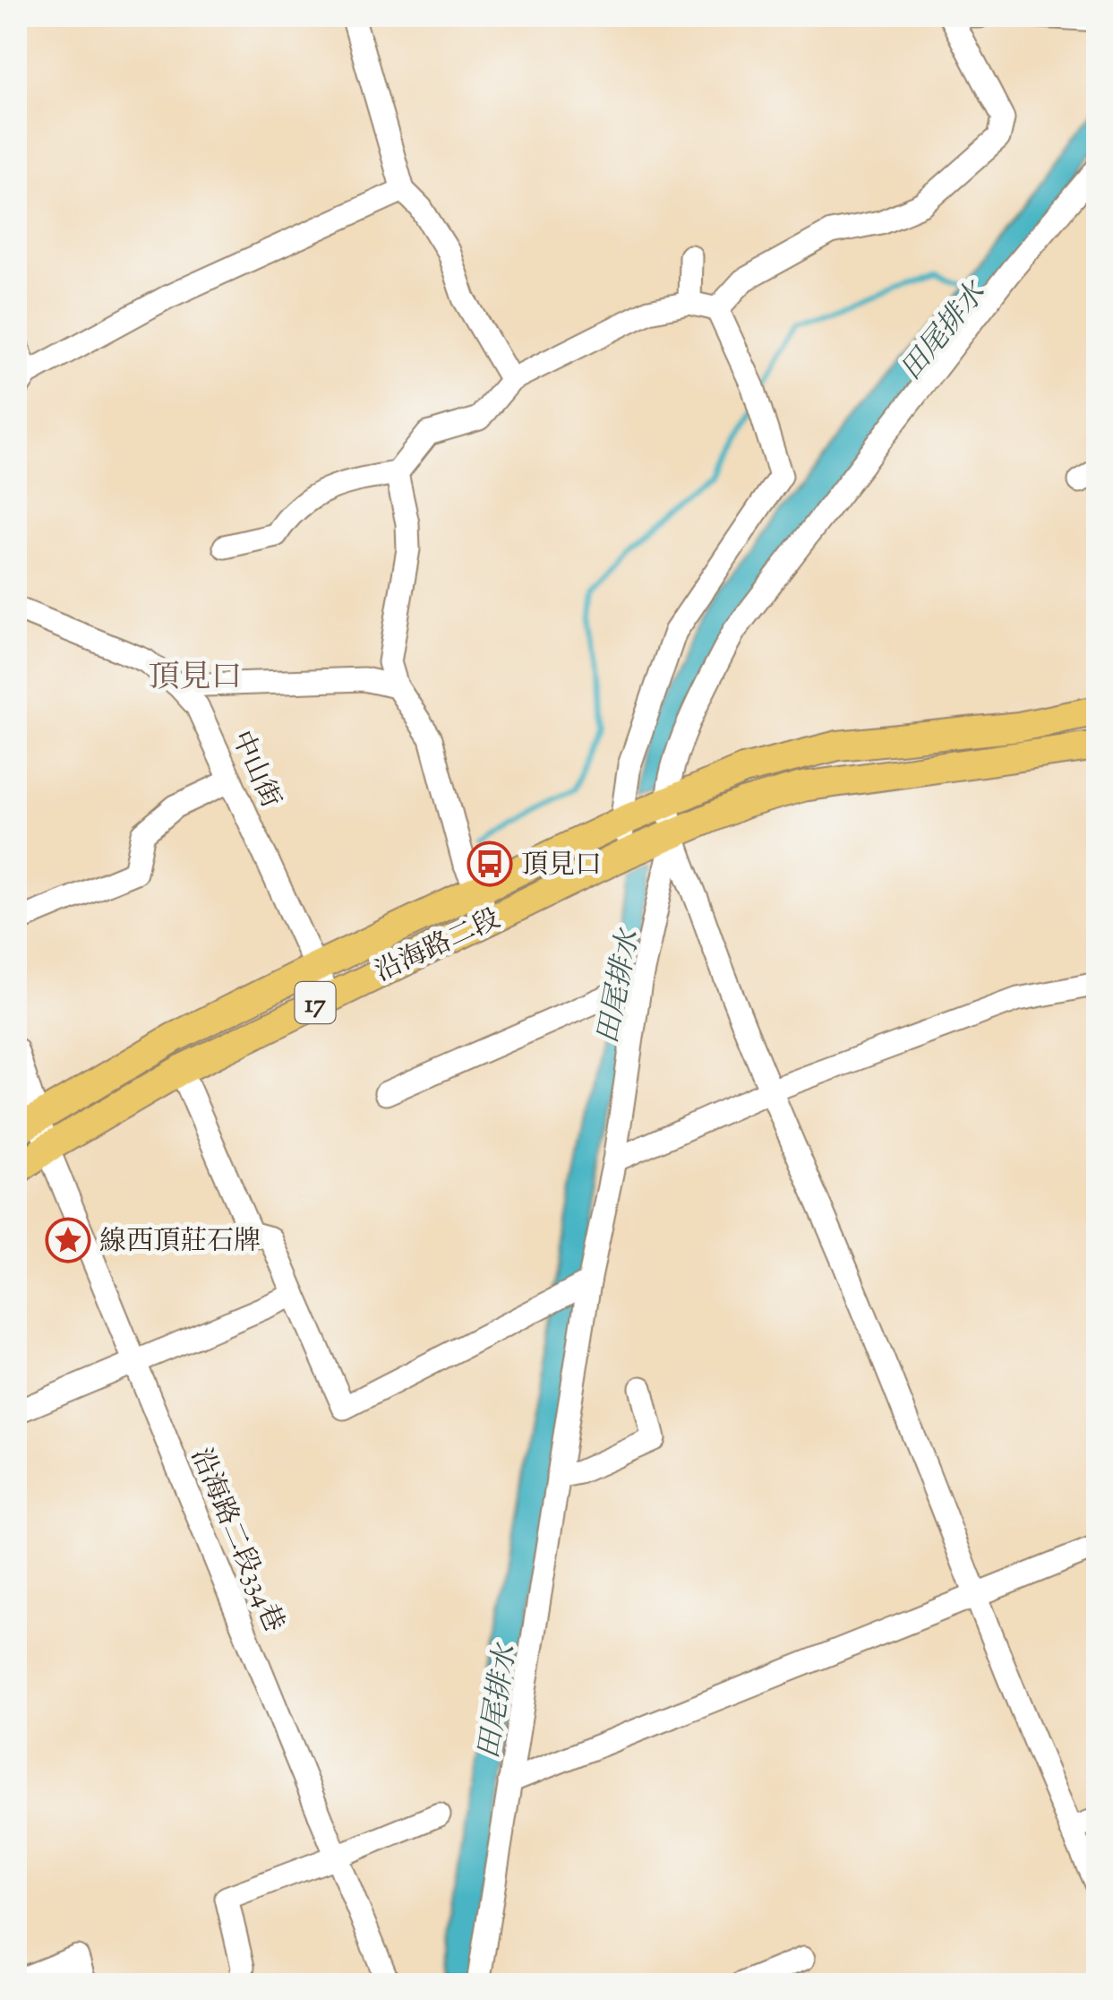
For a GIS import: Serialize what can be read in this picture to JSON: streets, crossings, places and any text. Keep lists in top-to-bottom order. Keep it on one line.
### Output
{"streets":{"main road":["沿海路二段","17"],"street":["中山街","沿海路二段334巷"]},"crossings":[["中山街","沿海路二段"],["沿海路二段","17"],["沿海路二段","沿海路二段334巷"]],"districts":["頂見口"],"water":["田尾排水"],"places":{"bus stop":["頂見口"],"place":["線西頂莊石牌"]}}
